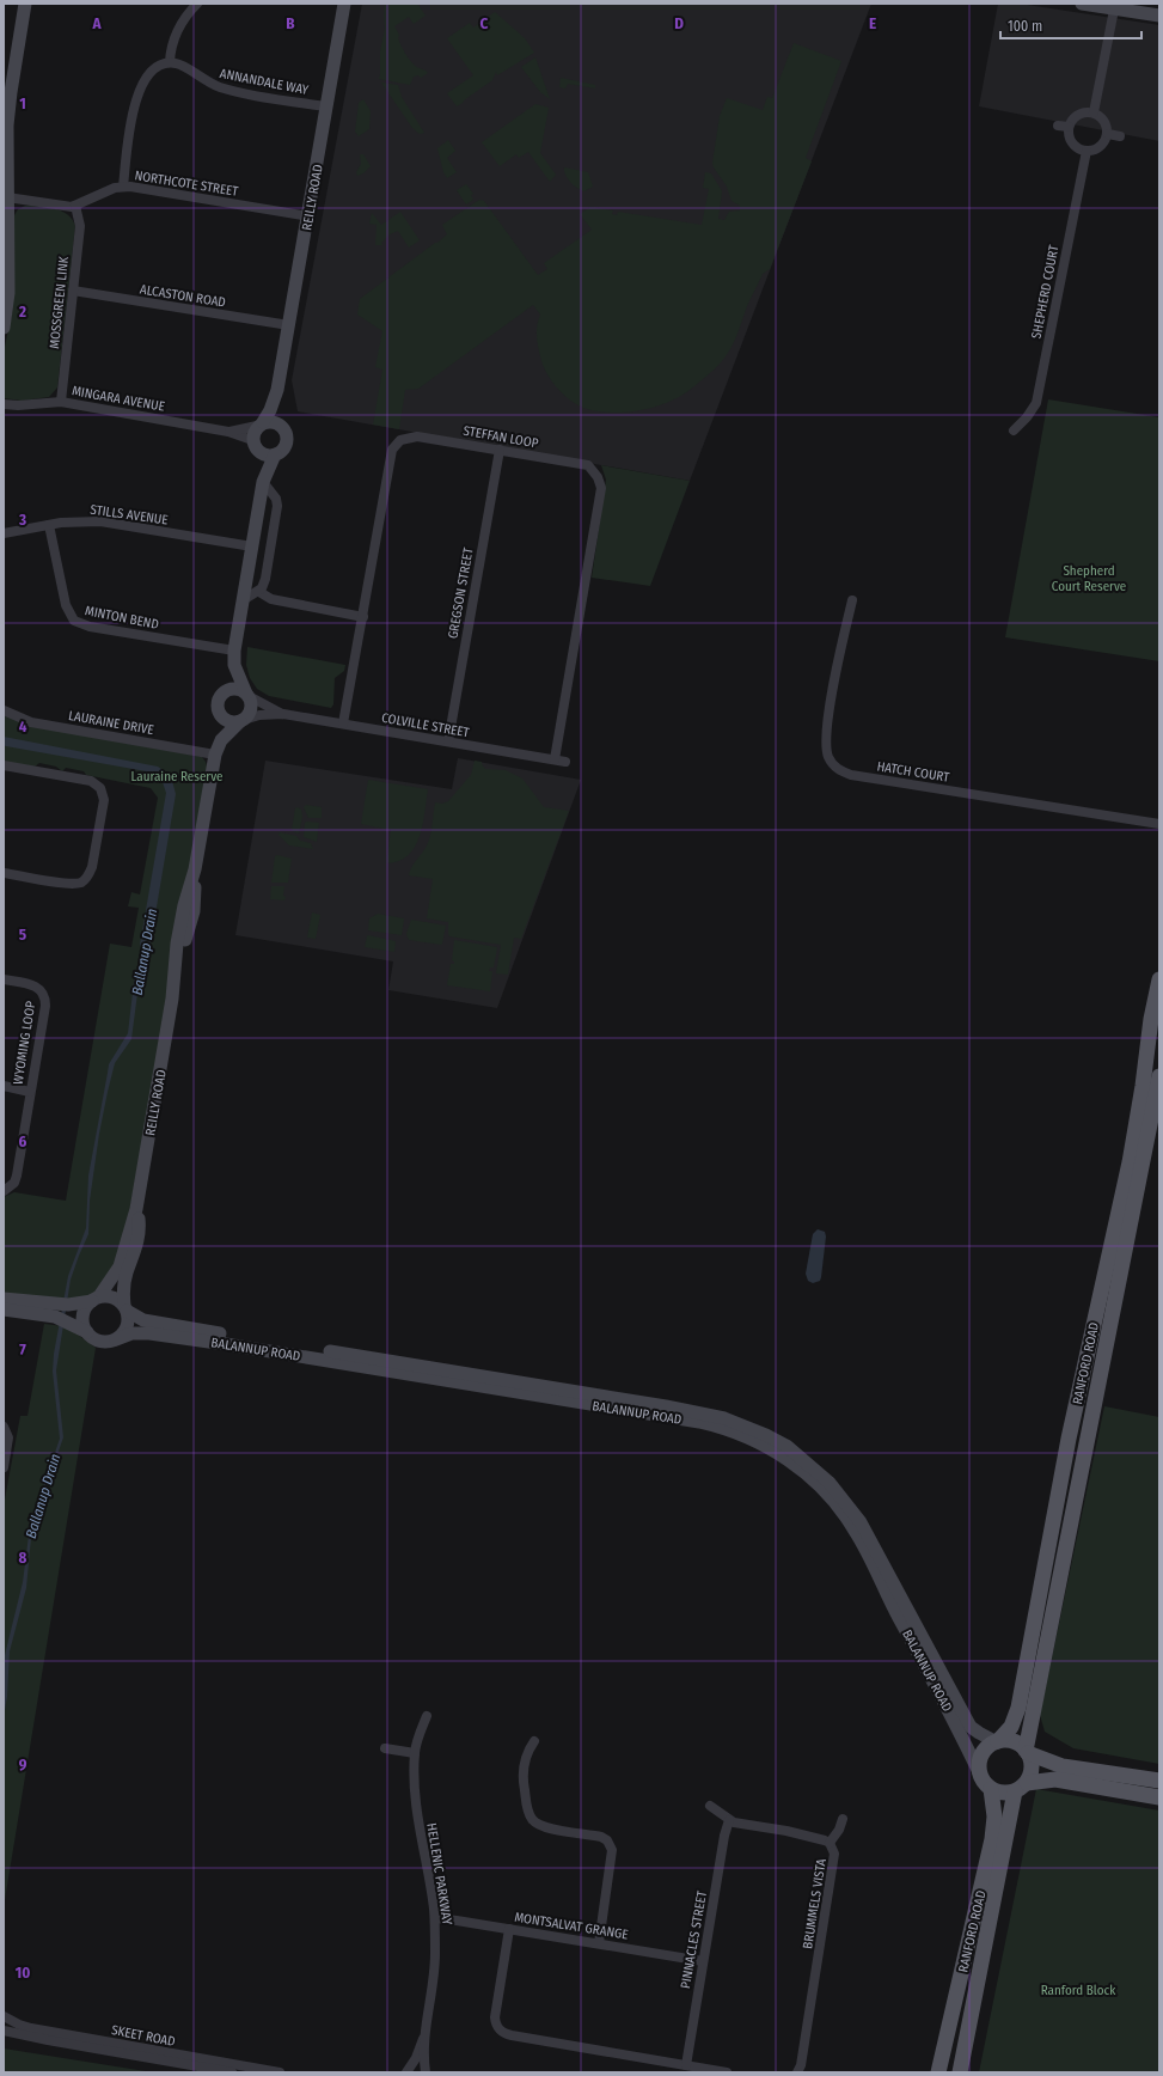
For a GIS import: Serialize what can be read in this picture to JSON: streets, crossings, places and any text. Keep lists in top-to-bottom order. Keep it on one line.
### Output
{"streets":{"main road":["RANFORD ROAD"],"street":["ANNANDALE WAY","NORTHCOTE STREET","REILLY ROAD","SHEPHERD COURT","ALCASTON ROAD","MOSSGREEN LINK","MINGARA AVENUE","STEFFAN LOOP","STILLS AVENUE","GREGSON STREET","MINTON BEND","LAURAINE DRIVE","COLVILLE STREET","HATCH COURT","WYOMING LOOP","BALANNUP ROAD","HELLENIC PARKWAY","BRUMMELS VISTA","MONTSALVAT GRANGE","PINNACLES STREET","SKEET ROAD"]},"crossings":[["ANNANDALE WAY","REILLY ROAD"],["NORTHCOTE STREET","REILLY ROAD"],["NORTHCOTE STREET","MOSSGREEN LINK"],["REILLY ROAD","ALCASTON ROAD"],["REILLY ROAD","MINGARA AVENUE"],["REILLY ROAD","LAURAINE DRIVE"],["REILLY ROAD","COLVILLE STREET"],["REILLY ROAD","BALANNUP ROAD"],["ALCASTON ROAD","MOSSGREEN LINK"],["MOSSGREEN LINK","MINGARA AVENUE"],["STEFFAN LOOP","GREGSON STREET"],["STEFFAN LOOP","COLVILLE STREET"],["STILLS AVENUE","MINTON BEND"],["GREGSON STREET","COLVILLE STREET"],["BALANNUP ROAD","RANFORD ROAD"],["HELLENIC PARKWAY","MONTSALVAT GRANGE"],["BRUMMELS VISTA","PINNACLES STREET"],["MONTSALVAT GRANGE","PINNACLES STREET"]],"water":["Ballanup Drain"],"parks":["Shepherd Court Reserve","Lauraine Reserve","Ranford Block"],"scale_bar":"100 m","grid":{"columns":["A","B","C","D","E"],"rows":["1","2","3","4","5","6","7","8","9","10"]}}
